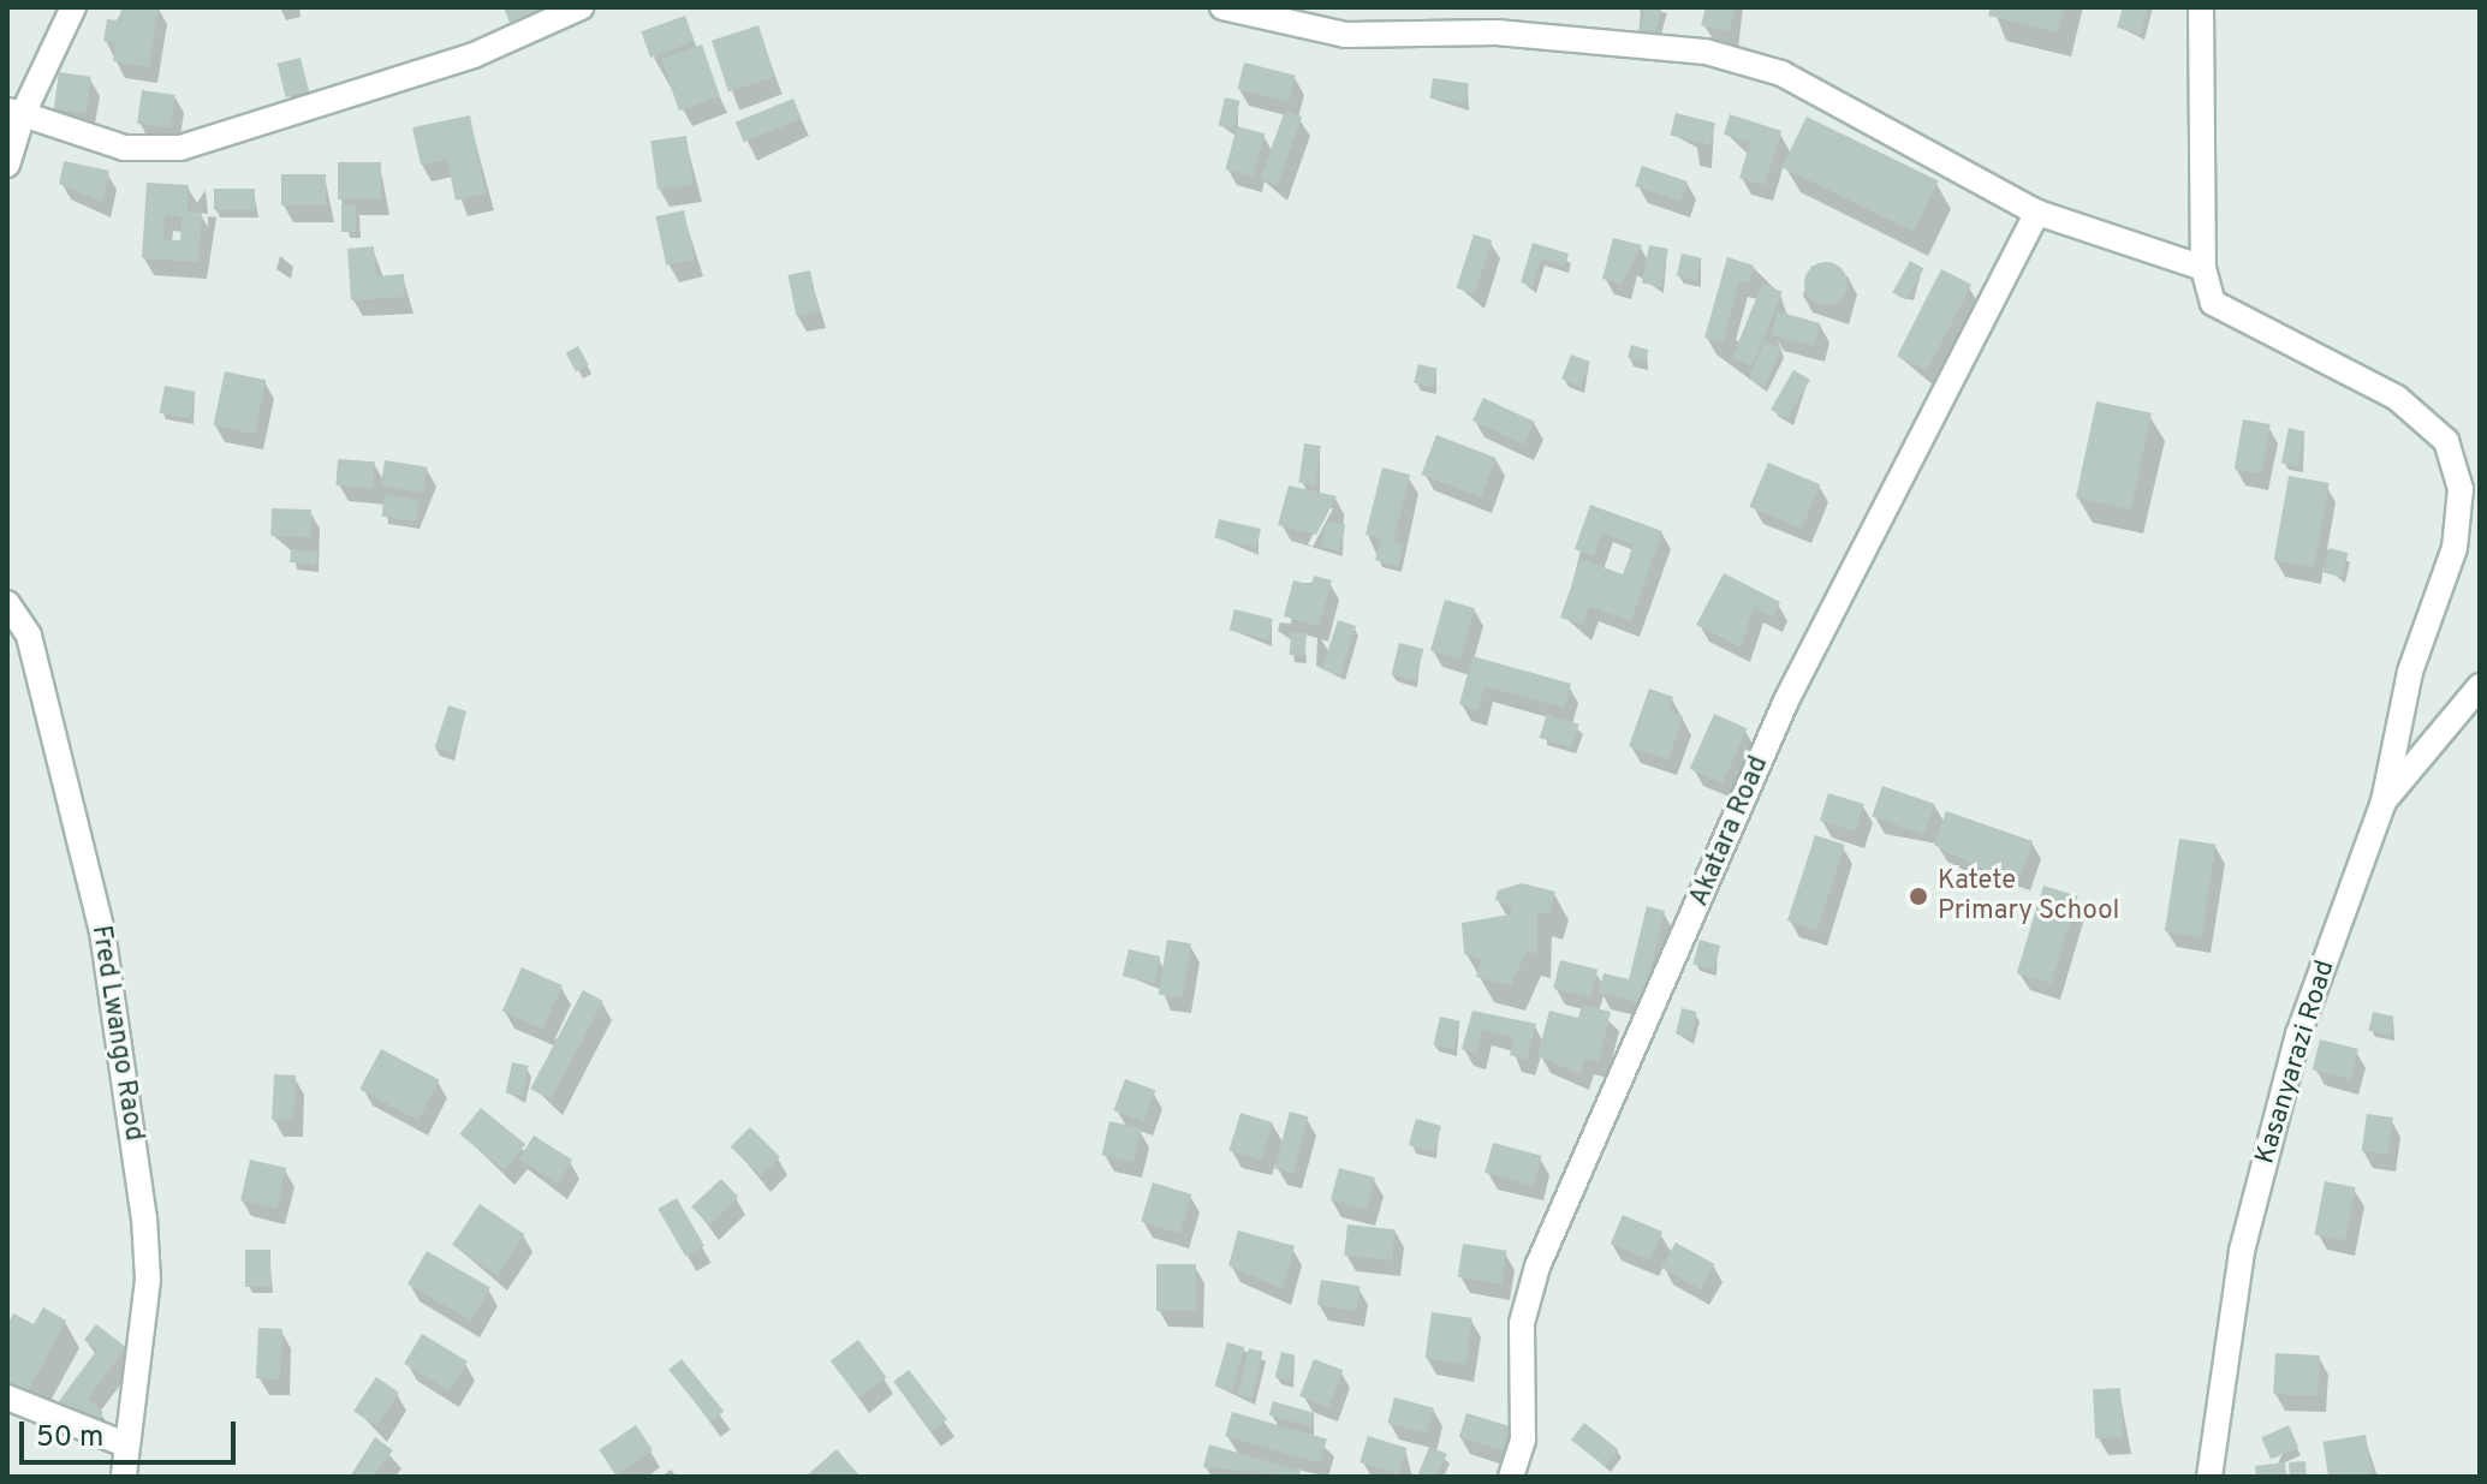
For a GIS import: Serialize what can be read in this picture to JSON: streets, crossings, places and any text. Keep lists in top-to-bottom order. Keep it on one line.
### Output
{"streets":{"street":["Akatara Road","Fred Lwango Raod","Kasanyarazi Road"]},"places":["Katete Primary School"],"scale_bar":"50 m"}
